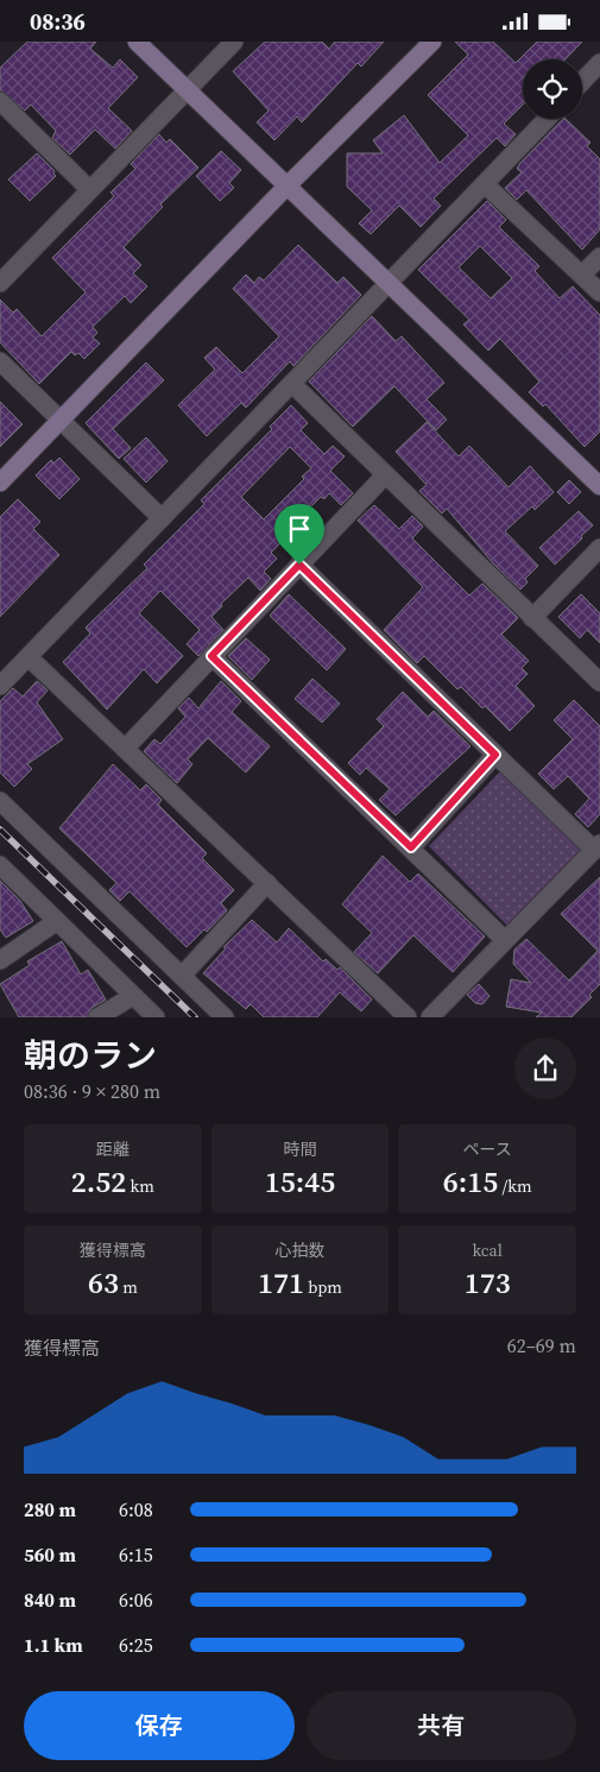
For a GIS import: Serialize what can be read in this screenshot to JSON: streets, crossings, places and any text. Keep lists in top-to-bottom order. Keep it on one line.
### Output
{"page":{"status":"08:36","heading":["朝のラン","08:36 · 9 × 280 m"],"stats":[["距離","2.52 km"],["時間","15:45"],["ペース","6:15 /km"],["獲得標高","63 m"],["心拍数","171 bpm"],["kcal","173"]],"chart":["獲得標高","62–69 m"],"list":[{"name":"280 m","note":"6:08"},{"name":"560 m","note":"6:15"},{"name":"840 m","note":"6:06"},{"name":"1.1 km","note":"6:25"}],"buttons":["保存","共有"]}}
